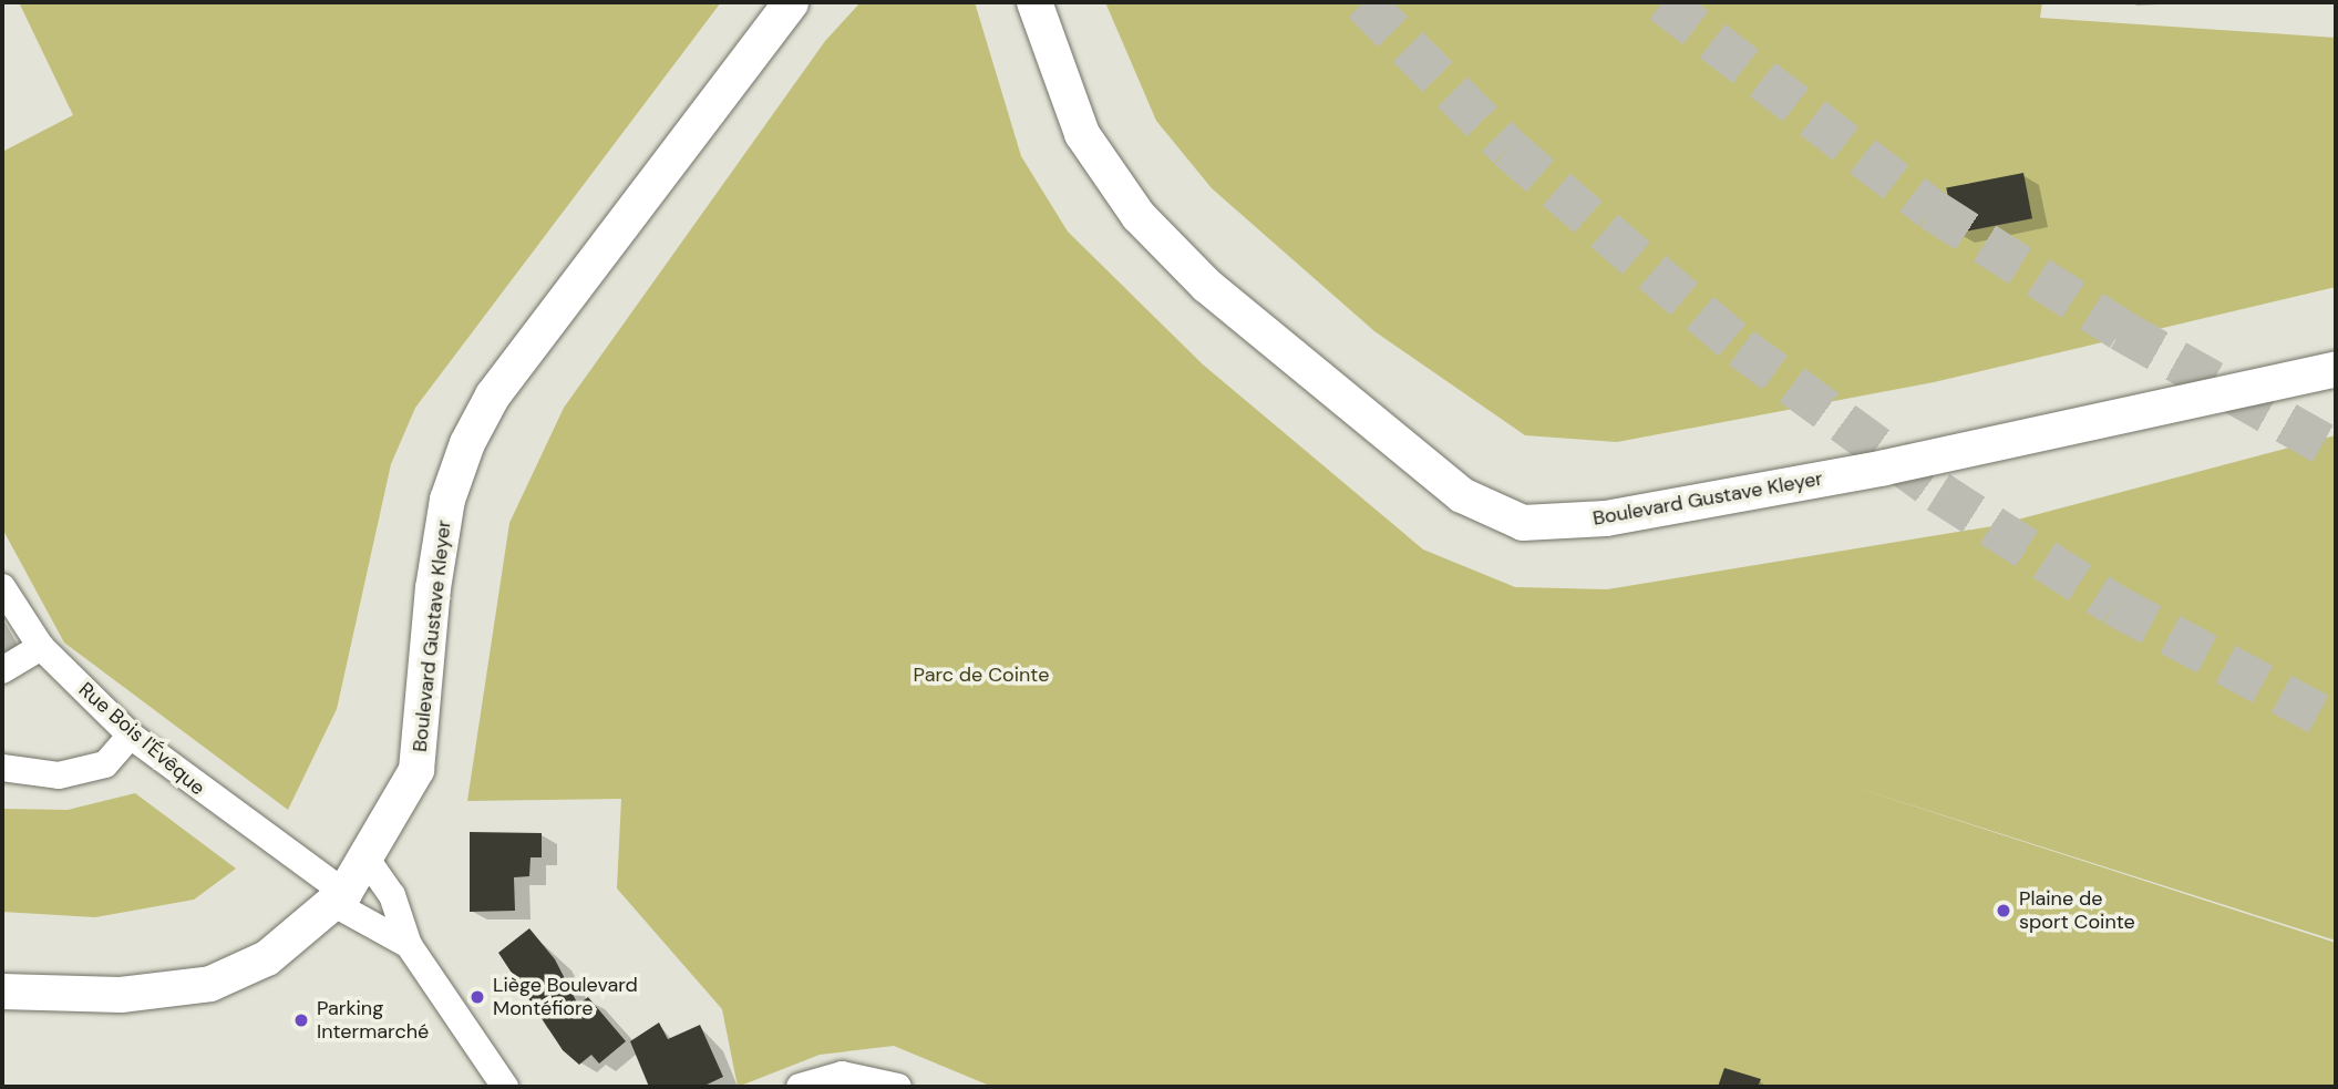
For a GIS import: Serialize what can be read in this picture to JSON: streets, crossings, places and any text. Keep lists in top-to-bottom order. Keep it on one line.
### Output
{"streets":{"street":["Boulevard Gustave Kleyer","Rue Bois l'Évêque"]},"crossings":[["Boulevard Gustave Kleyer","Rue Bois l'Évêque"]],"parks":["Parc de Cointe"],"places":["Plaine de sport Cointe","Liège Boulevard Montéfiore","Parking Intermarché"]}
